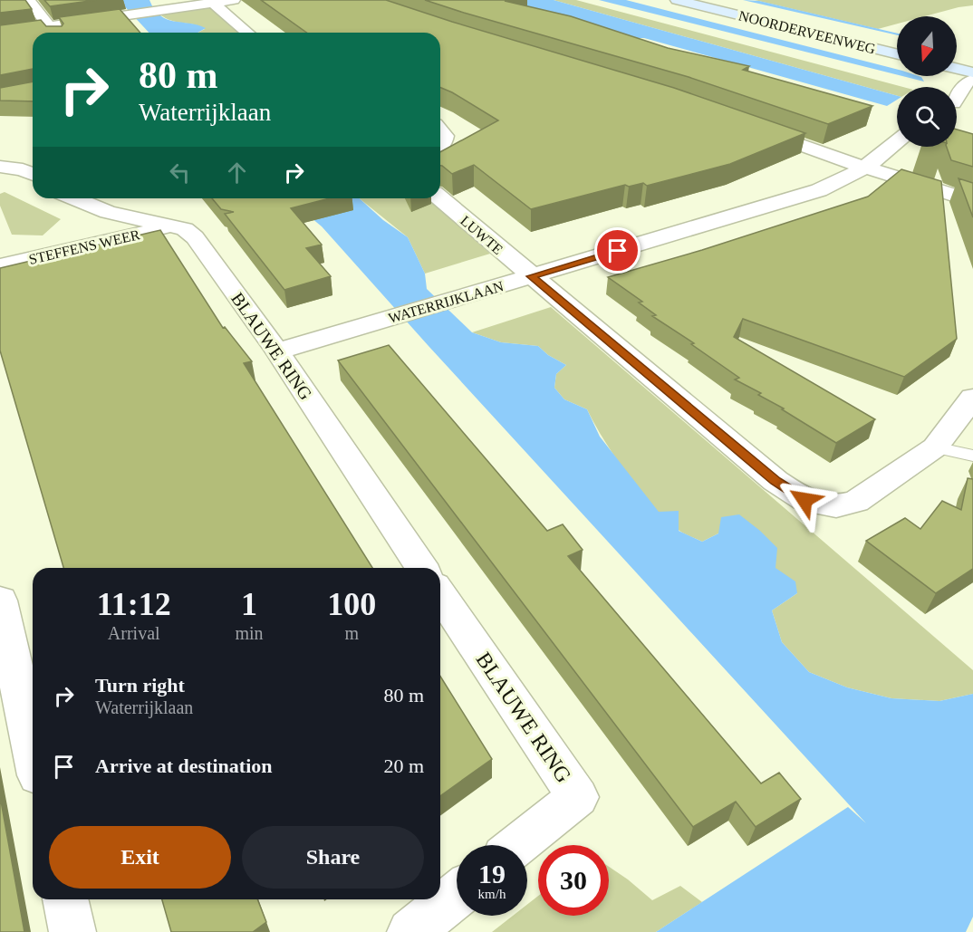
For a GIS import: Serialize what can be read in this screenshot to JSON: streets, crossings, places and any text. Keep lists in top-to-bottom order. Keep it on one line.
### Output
{"streets":{"street":["NOORDERVEENWEG","LUWTE","STEFFENS WEER","WATERRIJKLAAN","BLAUWE RING"]},"crossings":[["LUWTE","WATERRIJKLAAN"],["STEFFENS WEER","BLAUWE RING"],["WATERRIJKLAAN","BLAUWE RING"]],"north":"bottom","page":{"turn":["80 m","Waterrijklaan"],"eta":["11:12","Arrival","1","min","100","m"],"list":[{"name":"Turn right","note":"Waterrijklaan","value":"80 m"},{"name":"Arrive at destination","value":"20 m"}],"buttons":["Exit","Share"],"speed":"19 km/h","limit":"30"}}
